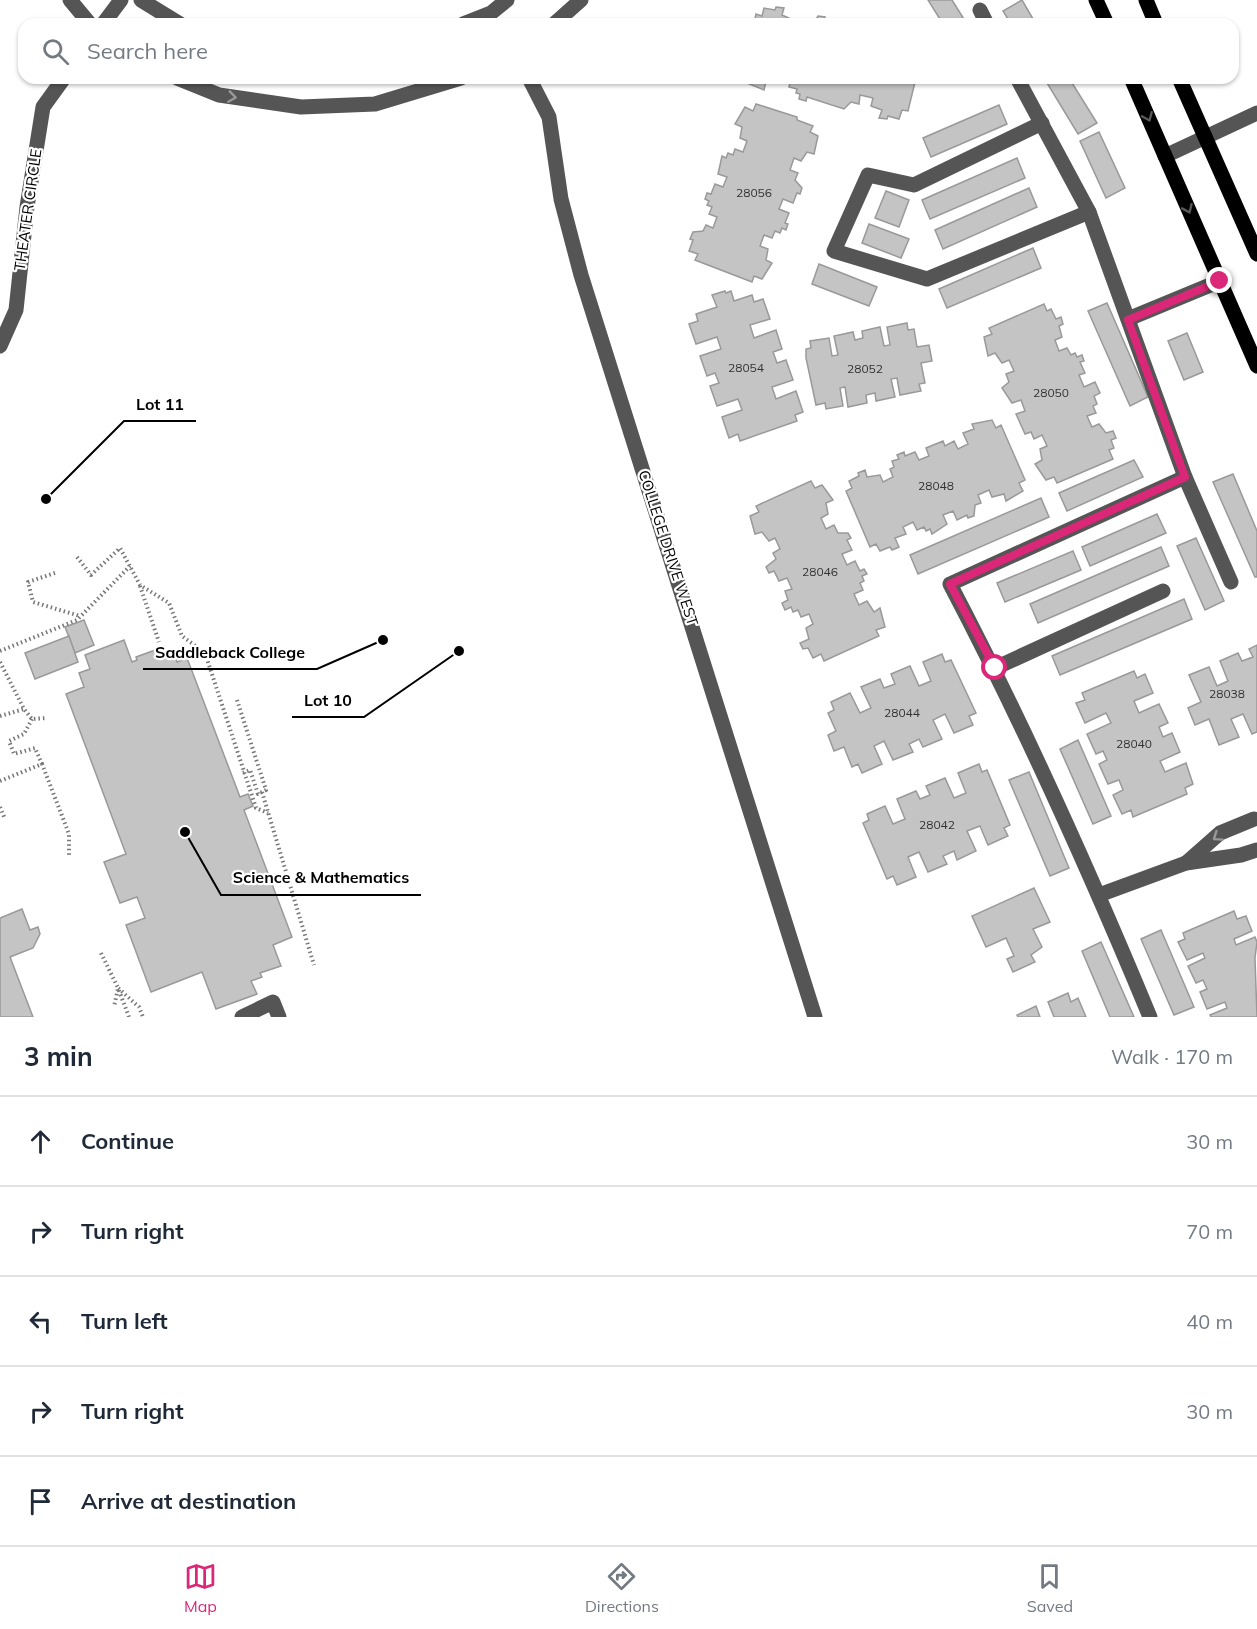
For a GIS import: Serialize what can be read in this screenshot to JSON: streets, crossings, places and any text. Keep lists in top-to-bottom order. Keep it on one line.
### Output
{"streets":{"street":["THEATER CIRCLE","COLLEGE DRIVE WEST"]},"places":["Lot 11","Saddleback College","Lot 10","Science & Mathematics"],"house_numbers":["28056","28054","28052","28050","28048","28046","28038","28044","28040","28042"],"page":{"search":"Search here","heading":["3 min","Walk · 170 m"],"list":[["Continue","30 m"],["Turn right","70 m"],["Turn left","40 m"],["Turn right","30 m"],"Arrive at destination"],"nav":["Map","Directions","Saved"]}}
